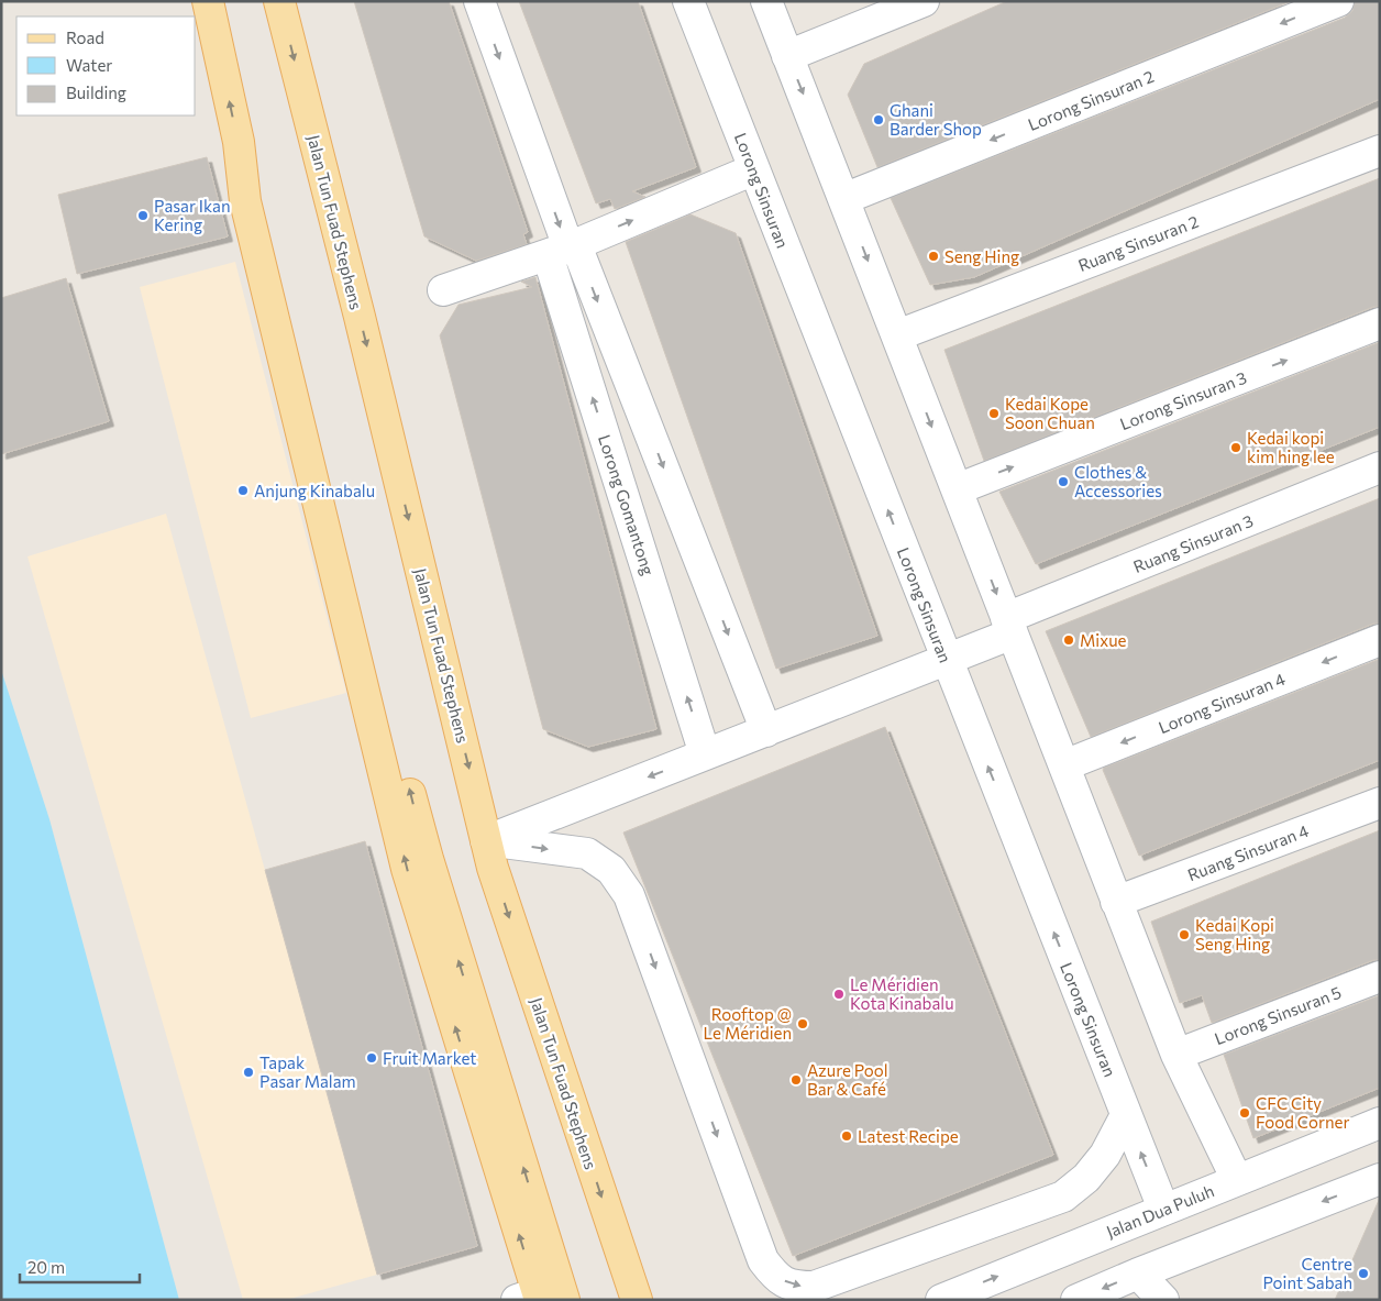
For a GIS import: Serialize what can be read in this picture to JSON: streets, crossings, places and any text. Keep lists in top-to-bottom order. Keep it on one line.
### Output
{"streets":{"main road":["Jalan Tun Fuad Stephens"],"street":["Lorong Sinsuran 2","Lorong Sinsuran","Ruang Sinsuran 2","Lorong Sinsuran 3","Lorong Gomantong","Ruang Sinsuran 3","Lorong Sinsuran 4","Ruang Sinsuran 4","Lorong Sinsuran 5","Jalan Dua Puluh"]},"crossings":[["Lorong Sinsuran","Ruang Sinsuran 3"],["Lorong Sinsuran","Jalan Dua Puluh"],["Jalan Tun Fuad Stephens","Ruang Sinsuran 3"],["Lorong Gomantong","Ruang Sinsuran 3"]],"one_way":["Lorong Sinsuran 2","Lorong Sinsuran 3","Lorong Sinsuran 4"],"places":["Ghani Barder Shop","Pasar Ikan Kering","Seng Hing","Kedai Kope Soon Chuan","Kedai kopi kim hing lee","Clothes & Accessories","Anjung Kinabalu","Mixue","Kedai Kopi Seng Hing","Le Méridien Kota Kinabalu","Rooftop @ Le Méridien","Fruit Market","Tapak Pasar Malam","Azure Pool Bar & Café","CFC City Food Corner","Latest Recipe","Centre Point Sabah"],"legend":["Road","Water","Building"],"scale_bar":"20 m"}
